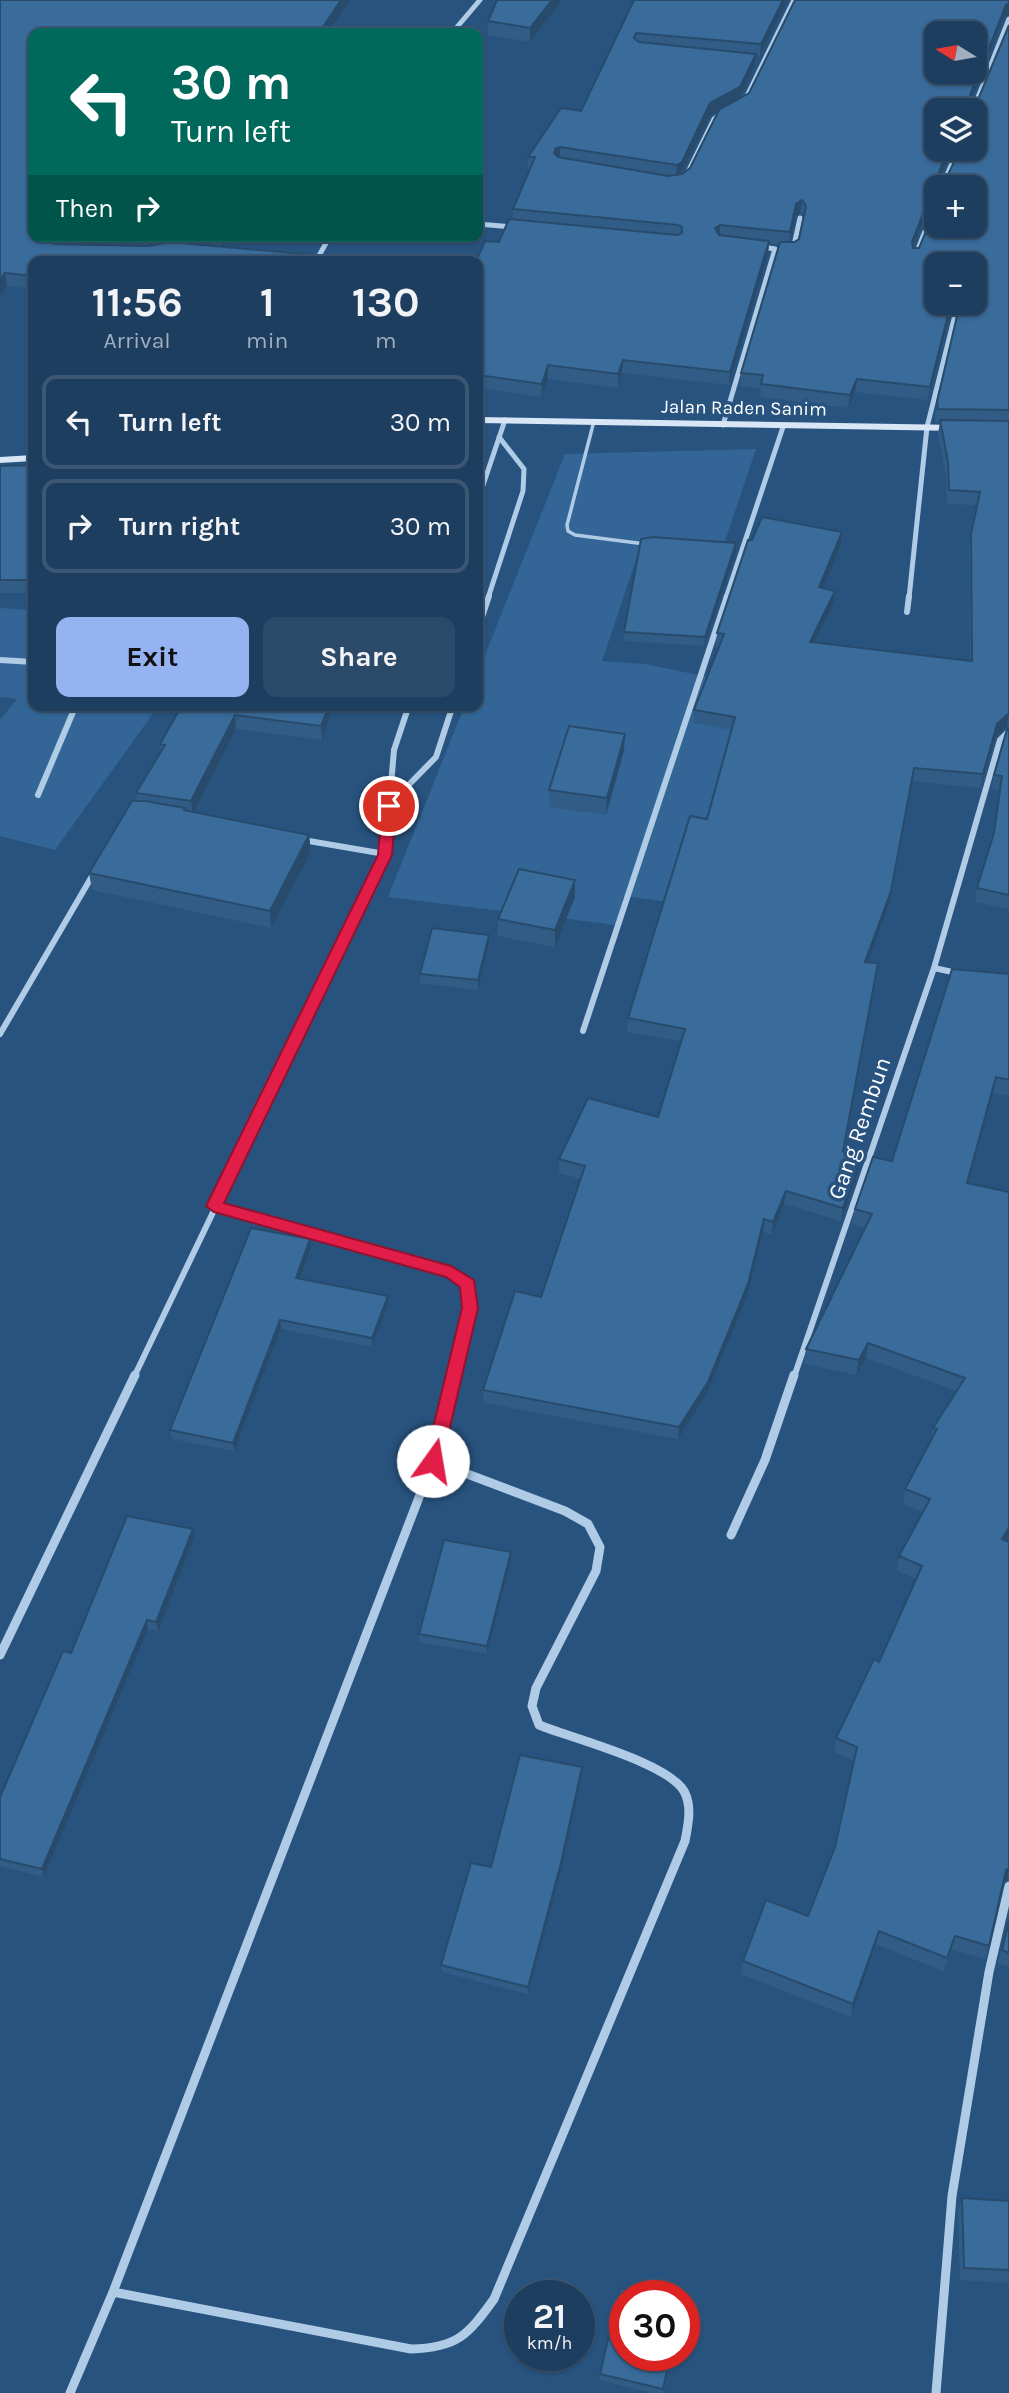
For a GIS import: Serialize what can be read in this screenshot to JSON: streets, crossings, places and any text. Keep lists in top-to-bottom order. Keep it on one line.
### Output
{"streets":{"street":["Jalan Raden Sanim","Gang Rembun"]},"north":"left","page":{"map_buttons":["+","−"],"turn":["30 m","Turn left"],"then":"Then","eta":["11:56","Arrival","1","min","130","m"],"list":[{"name":"Turn left","value":"30 m"},{"name":"Turn right","value":"30 m"}],"buttons":["Exit","Share"],"speed":"21 km/h","limit":"30"}}
